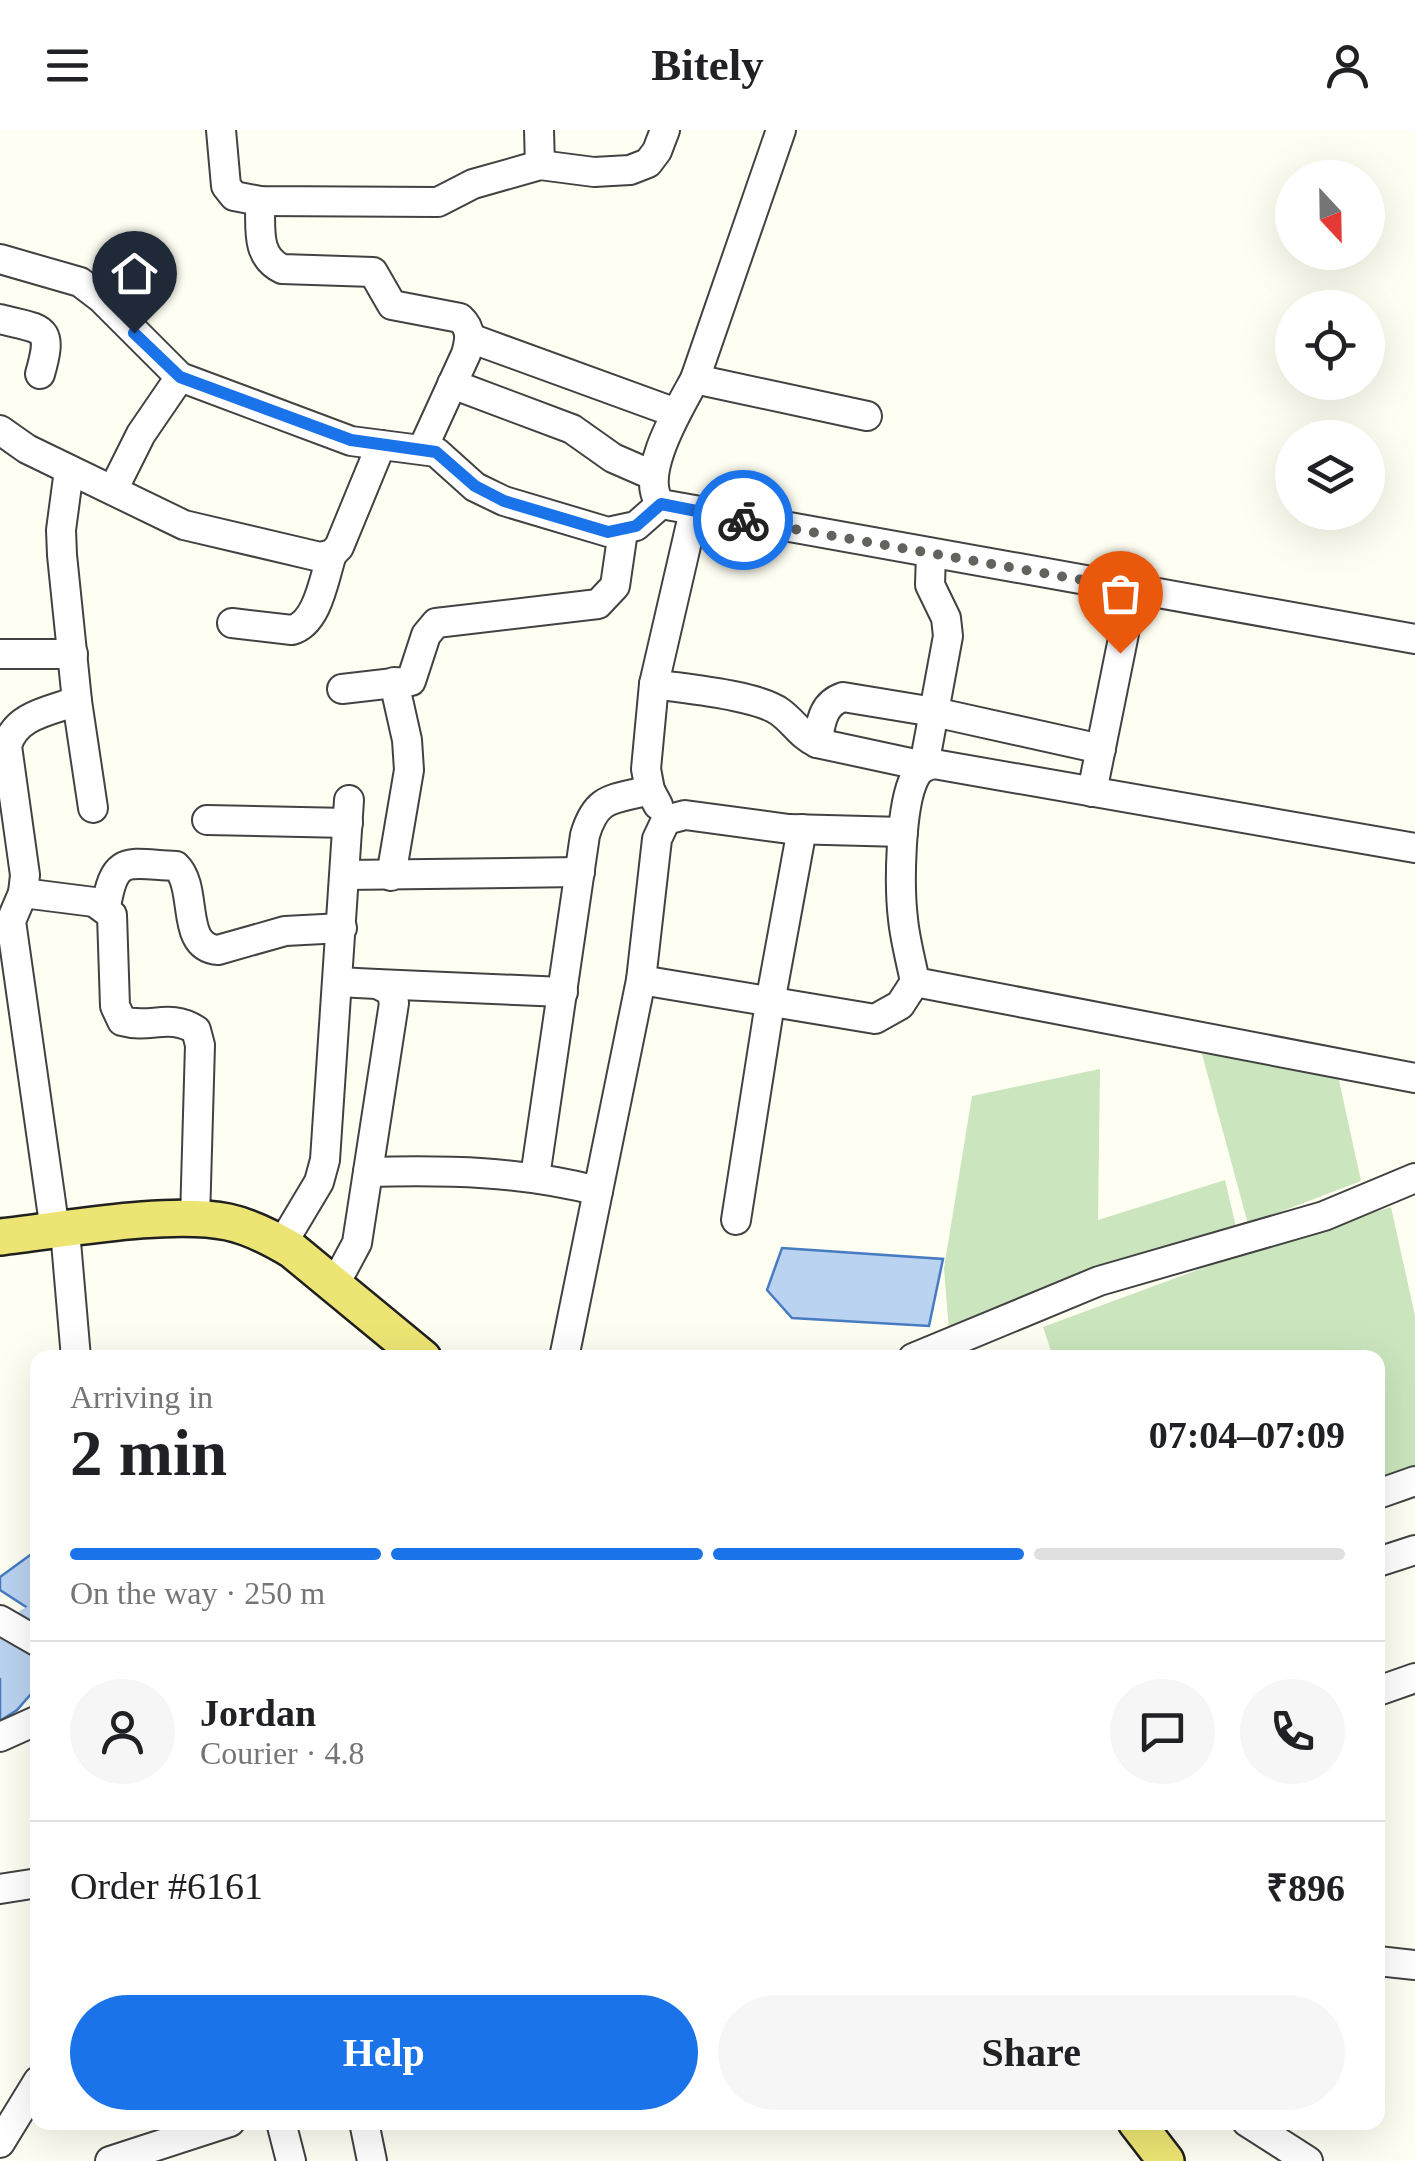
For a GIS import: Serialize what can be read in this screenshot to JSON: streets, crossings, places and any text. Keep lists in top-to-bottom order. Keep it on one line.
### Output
{"north":"bottom","page":{"header":"Bitely","heading":["2 min","Arriving in","07:04–07:09"],"panel":["Jordan","Courier · 4.8","Order #6161","₹896"],"bar":"On the way · 250 m","buttons":["Help","Share"]}}
